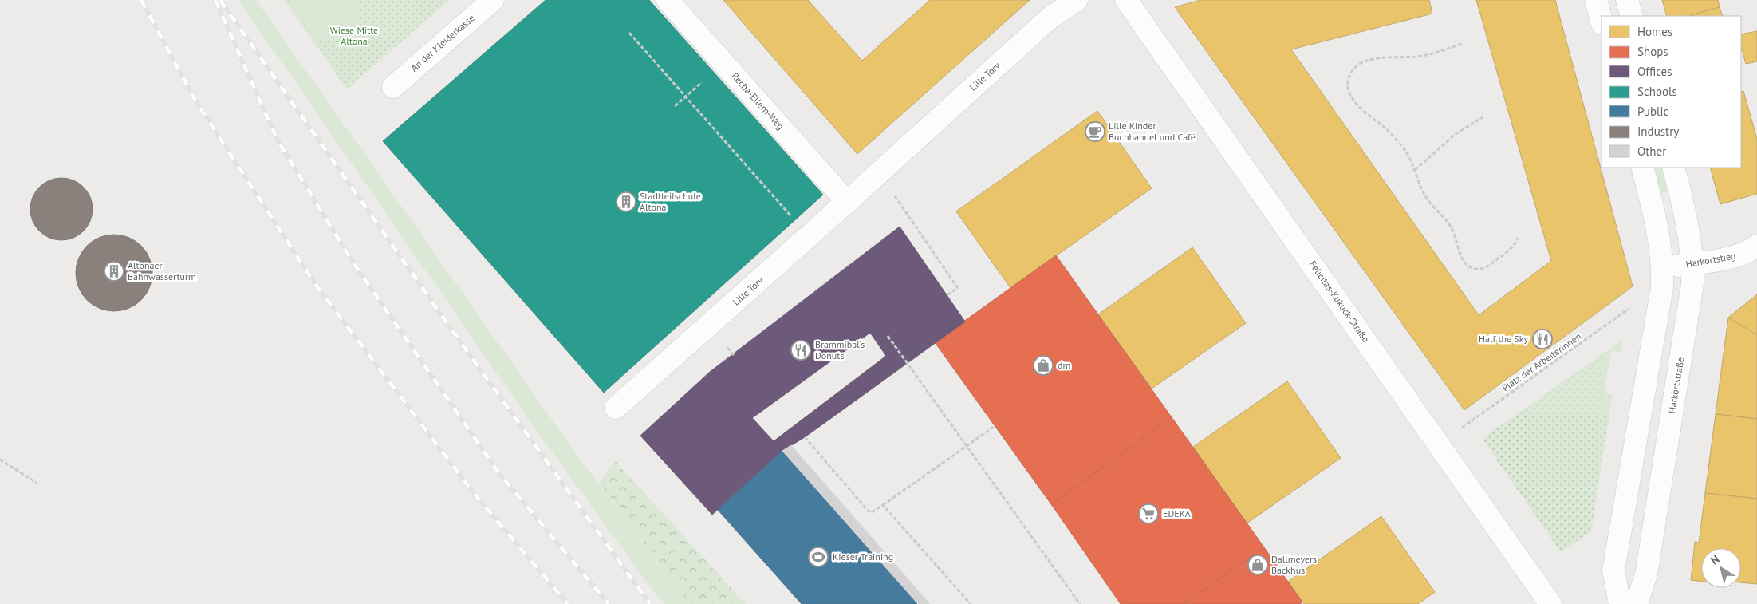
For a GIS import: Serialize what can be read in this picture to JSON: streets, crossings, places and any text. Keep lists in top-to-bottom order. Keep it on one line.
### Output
{"streets":{"street":["An der Kleiderkasse","Lille Torv","Recha-Ellern-Weg","Harkortstieg","Felicitas-Kukuck-Straße","Harkortstraße"],"path":["Platz der Arbeiterinnen"]},"crossings":[["Lille Torv","Recha-Ellern-Weg"],["Harkortstieg","Harkortstraße"],["Felicitas-Kukuck-Straße","Platz der Arbeiterinnen"]],"parks":["Wiese Mitte Altona"],"places":{"cafe":["Lille Kinder Buchhandel und Cafë"],"building":["Stadtteilschule Altona","Altonaer Bahnwasserturm"],"restaurant":["Half the Sky","Brammibal‘s Donuts"],"shop":["dm","Dallmeyers Backhus"],"supermarket":["EDEKA"],"sports":["Kieser Training"]},"legend":["Homes","Shops","Offices","Schools","Public","Industry","Other"],"north":"top left"}
